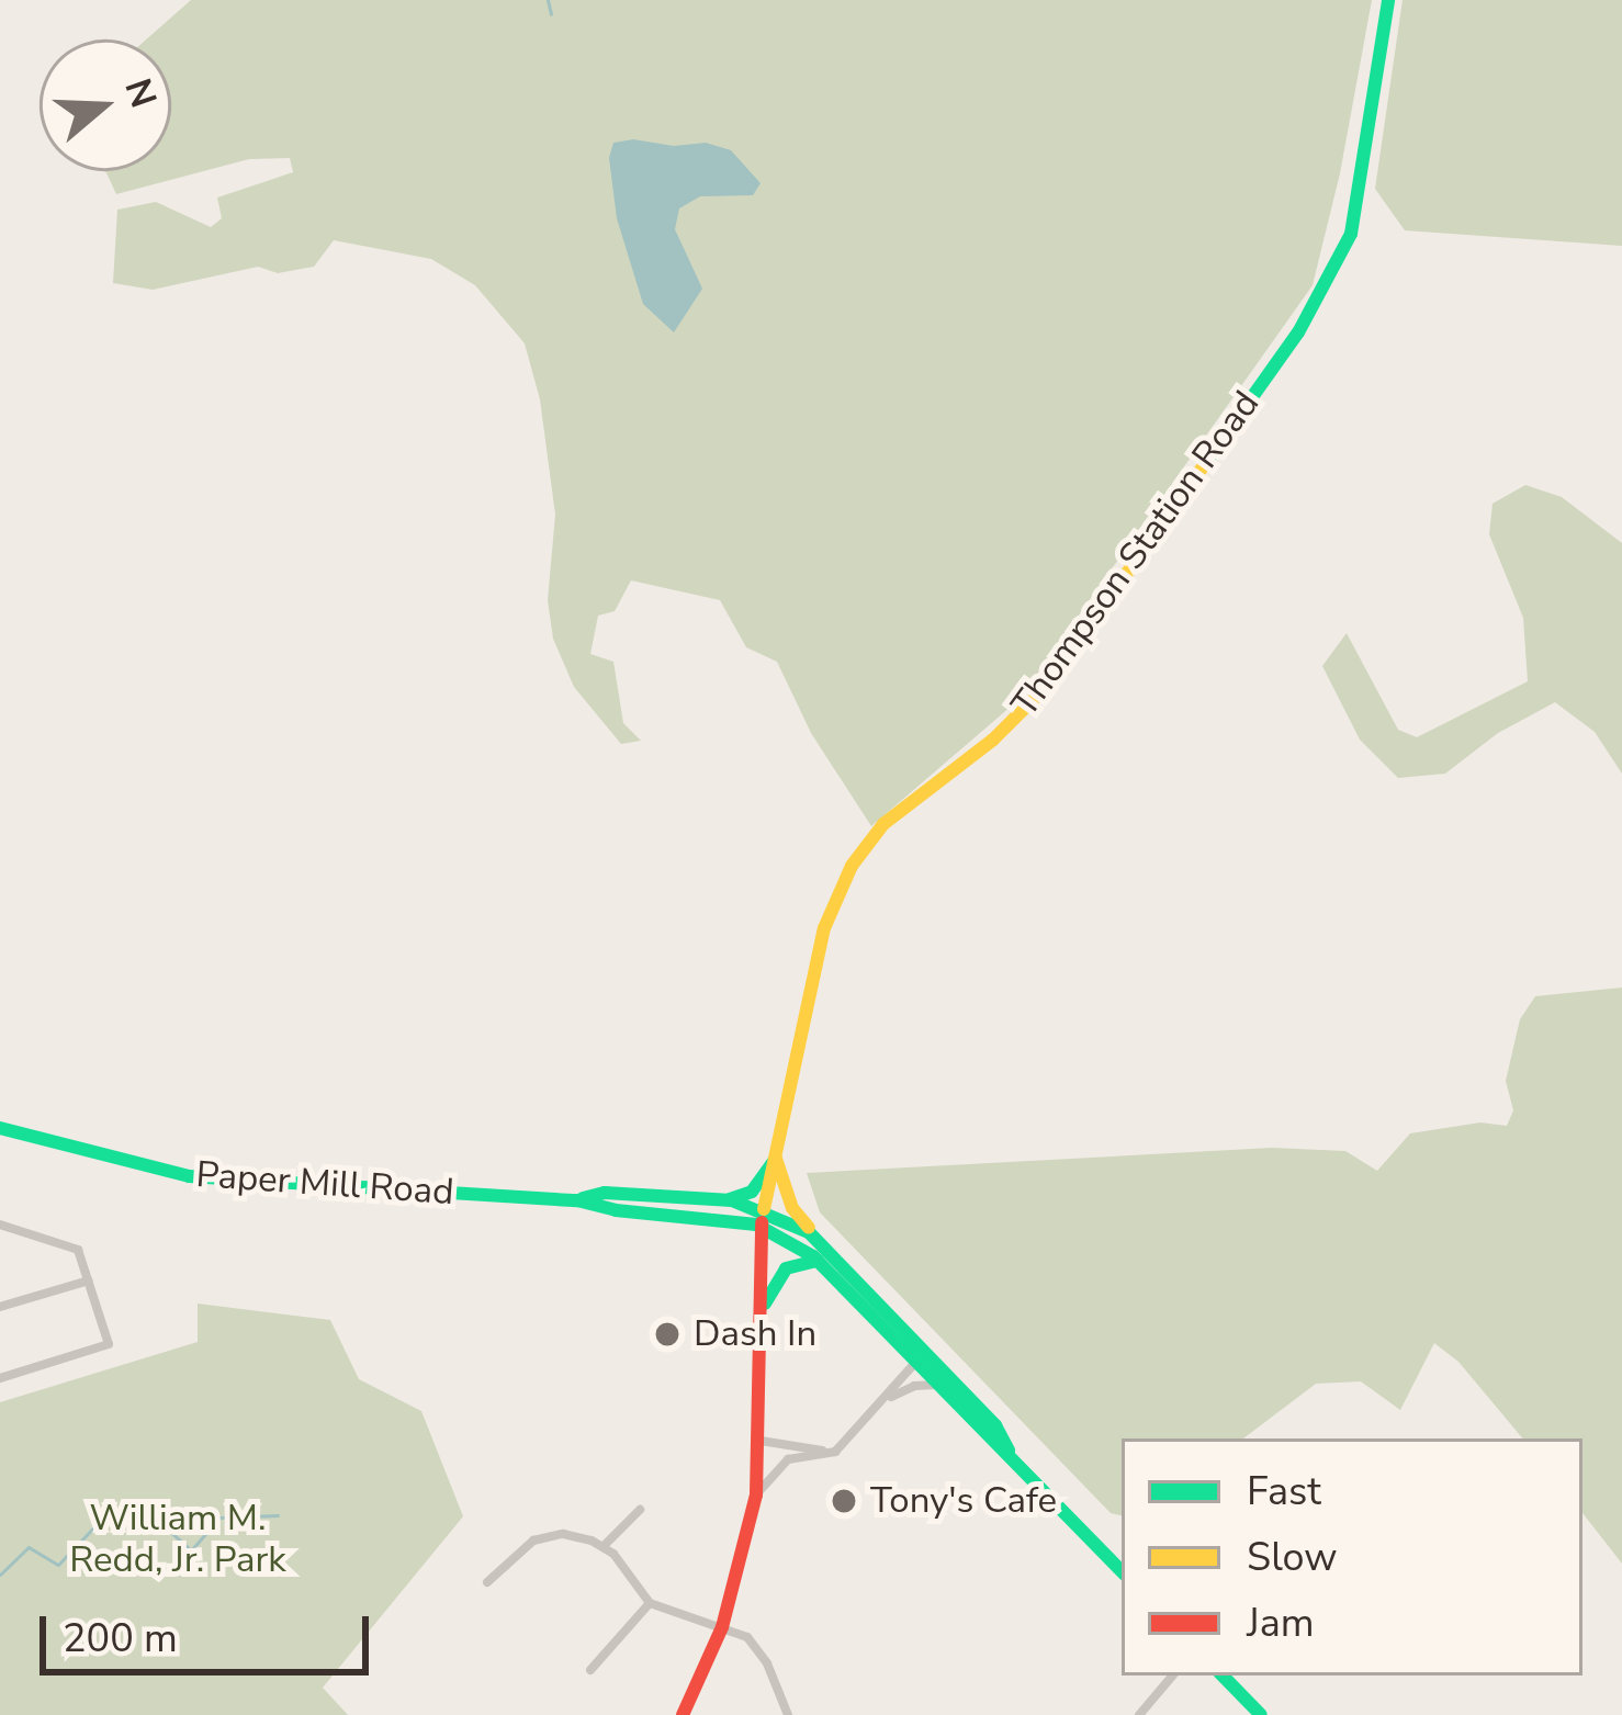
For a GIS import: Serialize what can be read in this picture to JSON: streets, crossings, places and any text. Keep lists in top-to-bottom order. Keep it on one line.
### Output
{"streets":{"main road":["Thompson Station Road","Paper Mill Road"]},"crossings":[["Thompson Station Road","Paper Mill Road"]],"parks":["William M. Redd, Jr. Park"],"places":["Dash In","Tony's Cafe"],"legend":["Fast","Slow","Jam"],"scale_bar":"200 m","north":"right"}
